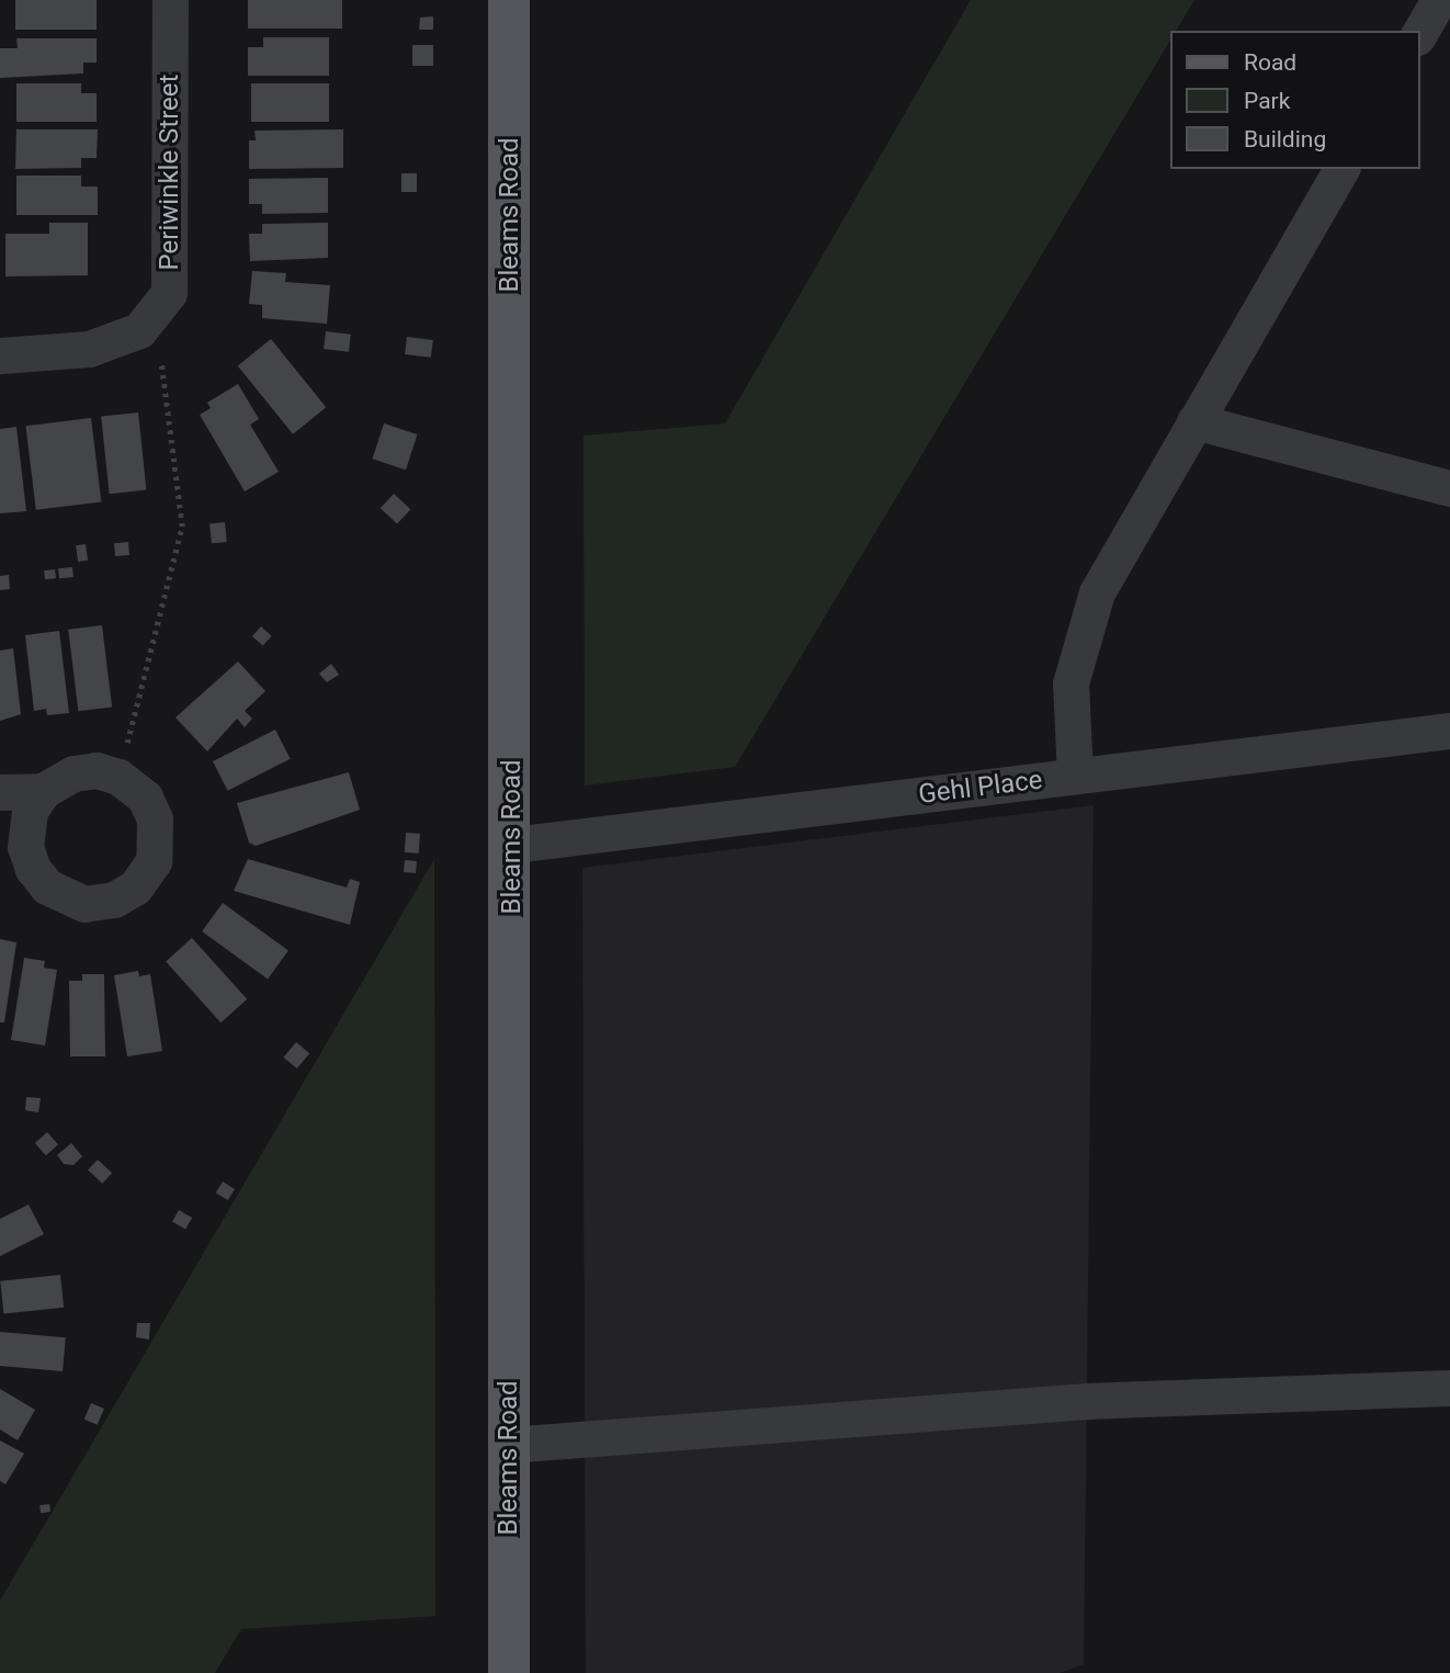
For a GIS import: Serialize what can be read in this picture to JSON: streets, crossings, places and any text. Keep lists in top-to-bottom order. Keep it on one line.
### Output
{"streets":{"main road":["Bleams Road"],"street":["Periwinkle Street","Gehl Place"]},"crossings":[["Bleams Road","Gehl Place"]],"legend":["Road","Park","Building"]}
